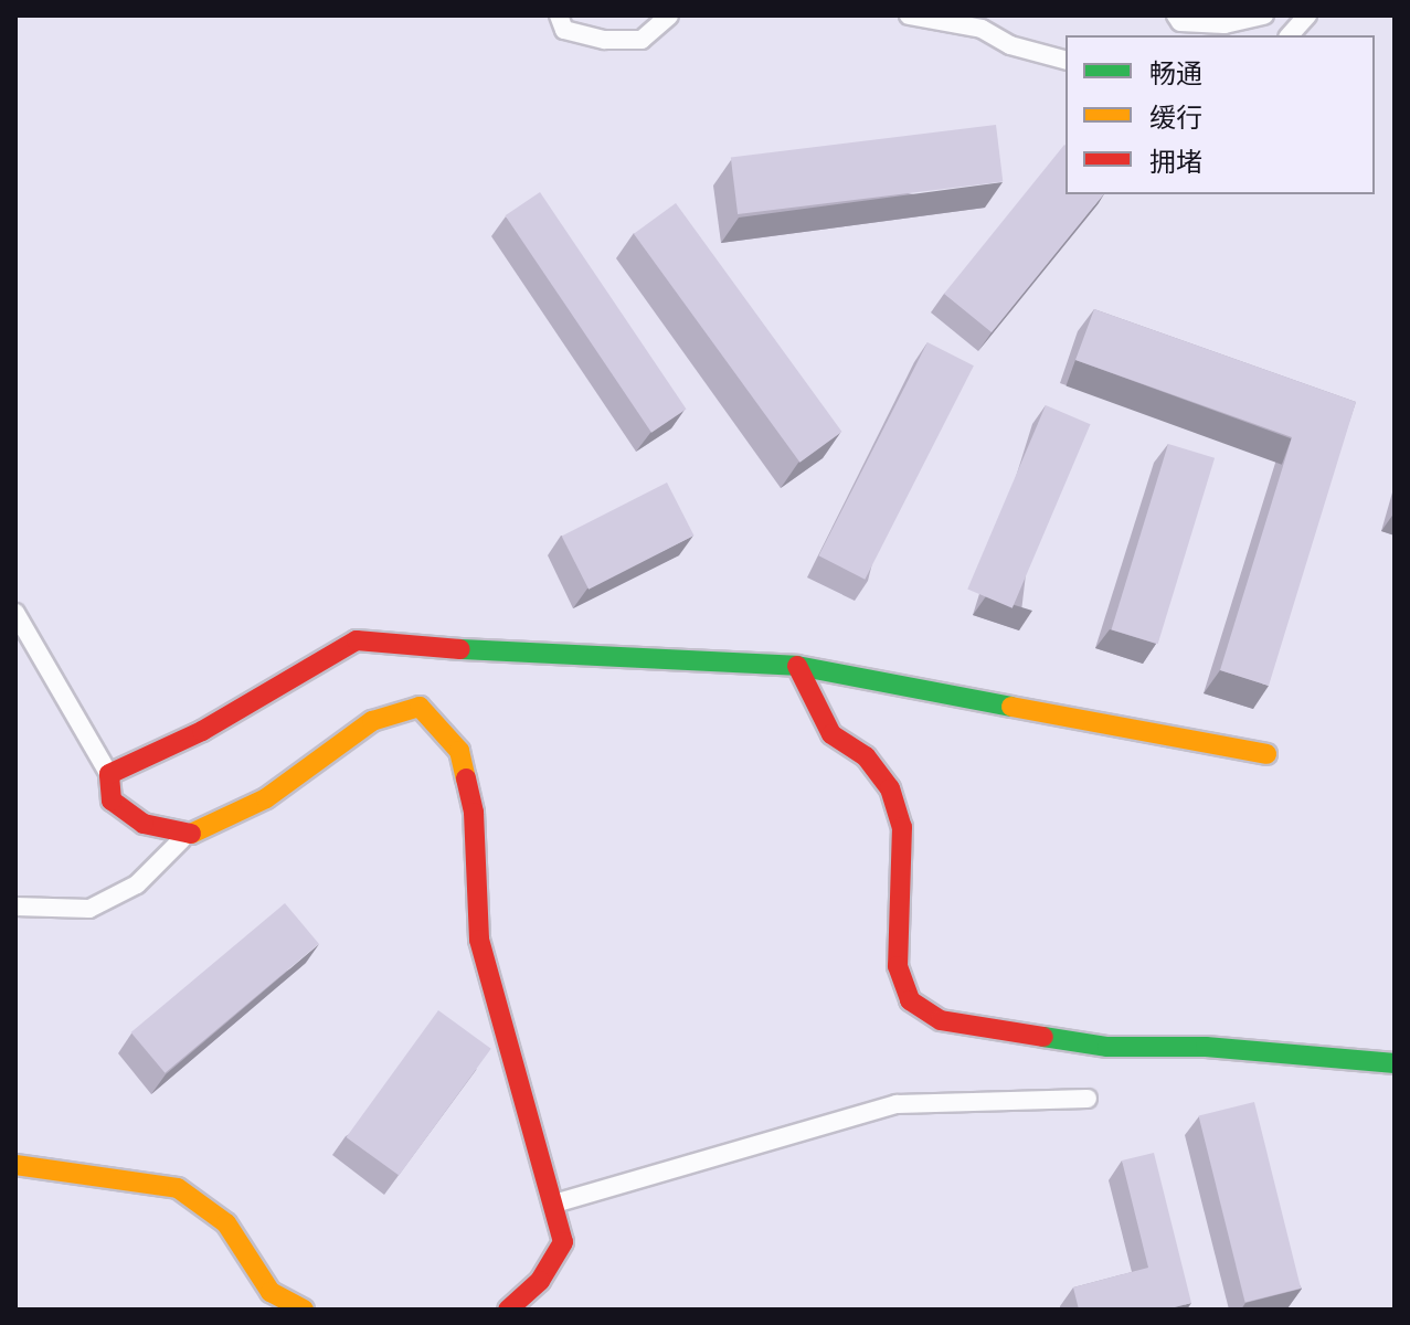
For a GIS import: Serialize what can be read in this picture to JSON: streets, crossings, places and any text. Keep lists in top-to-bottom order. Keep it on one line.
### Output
{"legend":["畅通","缓行","拥堵"]}
